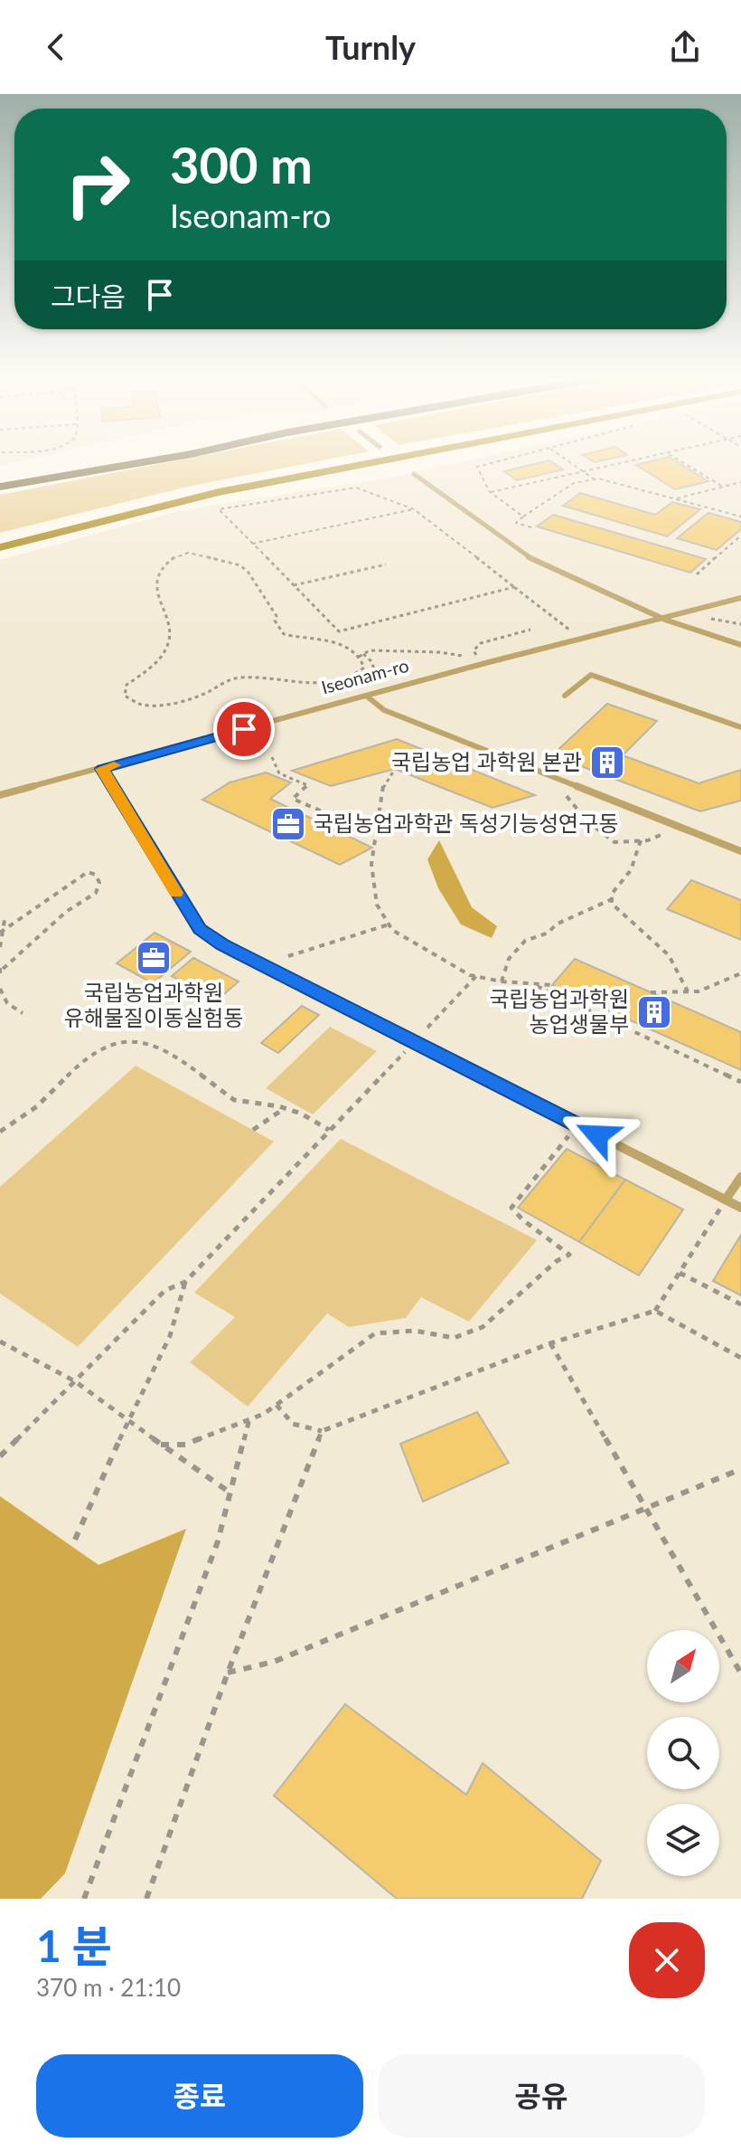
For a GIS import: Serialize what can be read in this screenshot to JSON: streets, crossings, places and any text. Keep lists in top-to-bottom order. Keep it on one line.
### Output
{"streets":{"lane":["Iseonam-ro"]},"places":{"building":["국립농업 과학원 본관","국립농업과학원 농업생물부"],"office":["국립농업과학관 독성기능성연구동","국립농업과학원 유해물질이동실험동"]},"north":"top right","page":{"header":"Turnly","turn":["300 m","Iseonam-ro"],"then":"그다음","heading":["1 분","370 m · 21:10"],"buttons":["종료","공유"]}}
